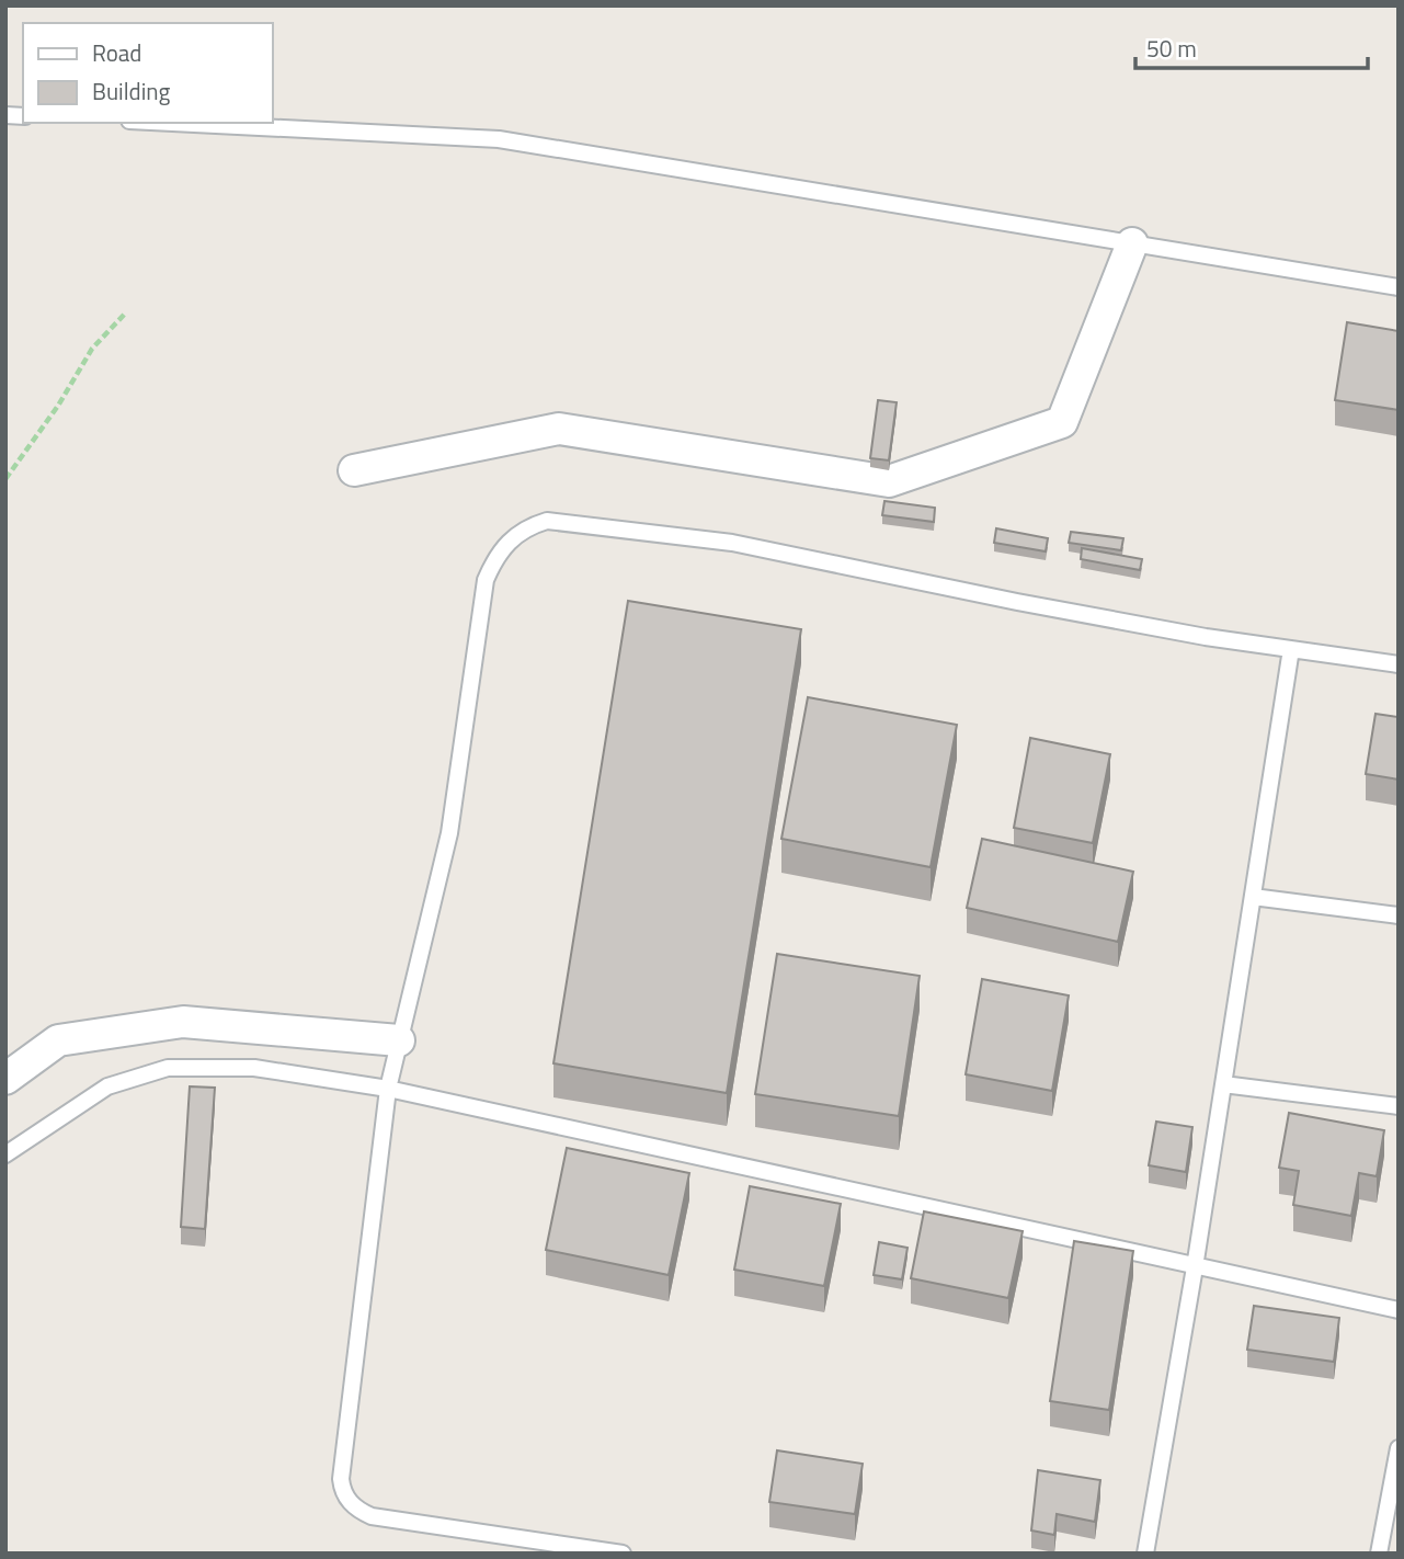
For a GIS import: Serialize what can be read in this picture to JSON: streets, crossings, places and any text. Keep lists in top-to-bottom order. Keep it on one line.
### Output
{"legend":["Road","Building"],"scale_bar":"50 m"}
